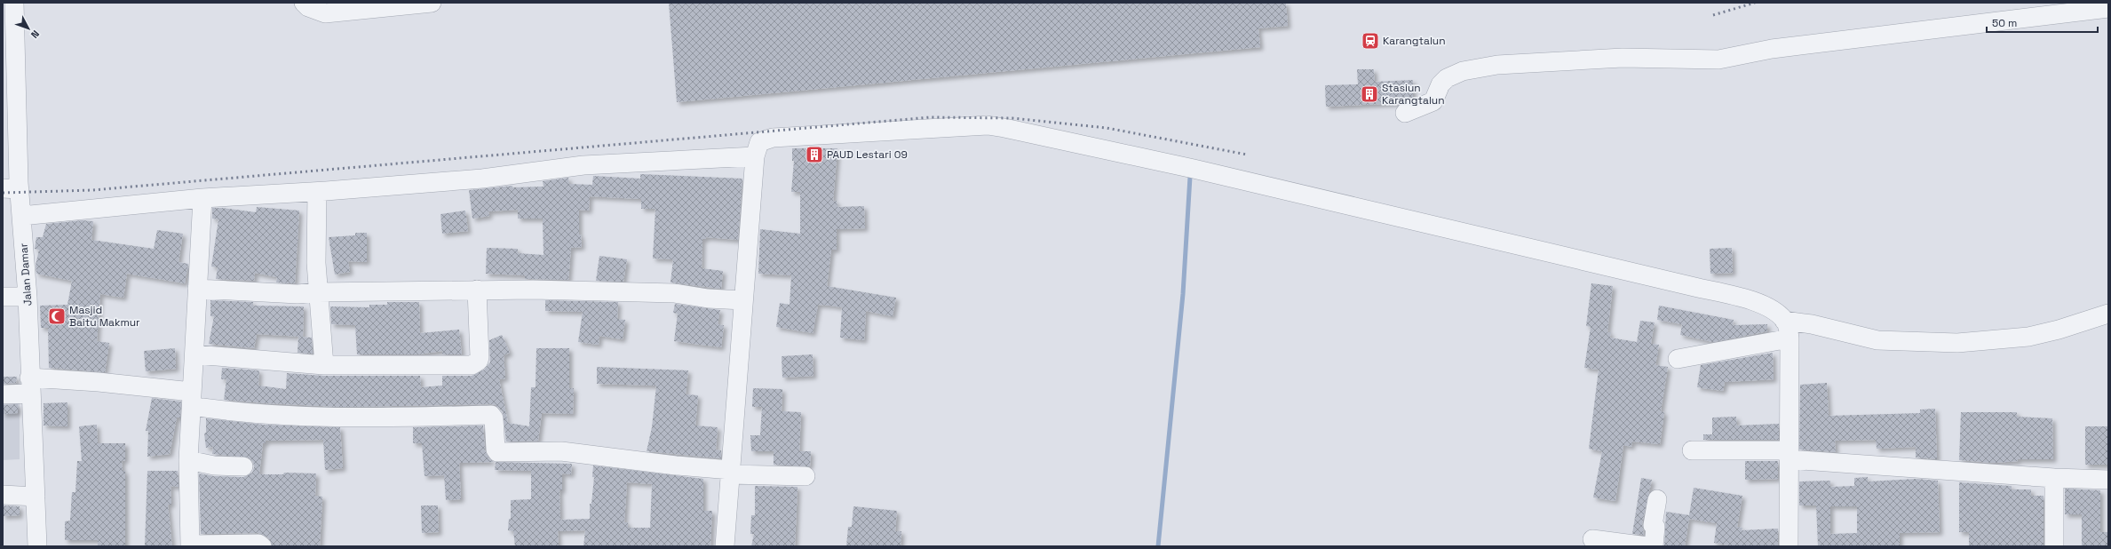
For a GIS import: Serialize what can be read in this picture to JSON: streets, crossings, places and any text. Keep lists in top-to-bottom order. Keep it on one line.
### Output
{"streets":{"street":["Jalan Damar"]},"places":{"station":["Karangtalun"],"building":["Stasiun Karangtalun","PAUD Lestari 09"],"mosque":["Masjid Baitu Makmur"]},"scale_bar":"50 m","north":"bottom right"}
